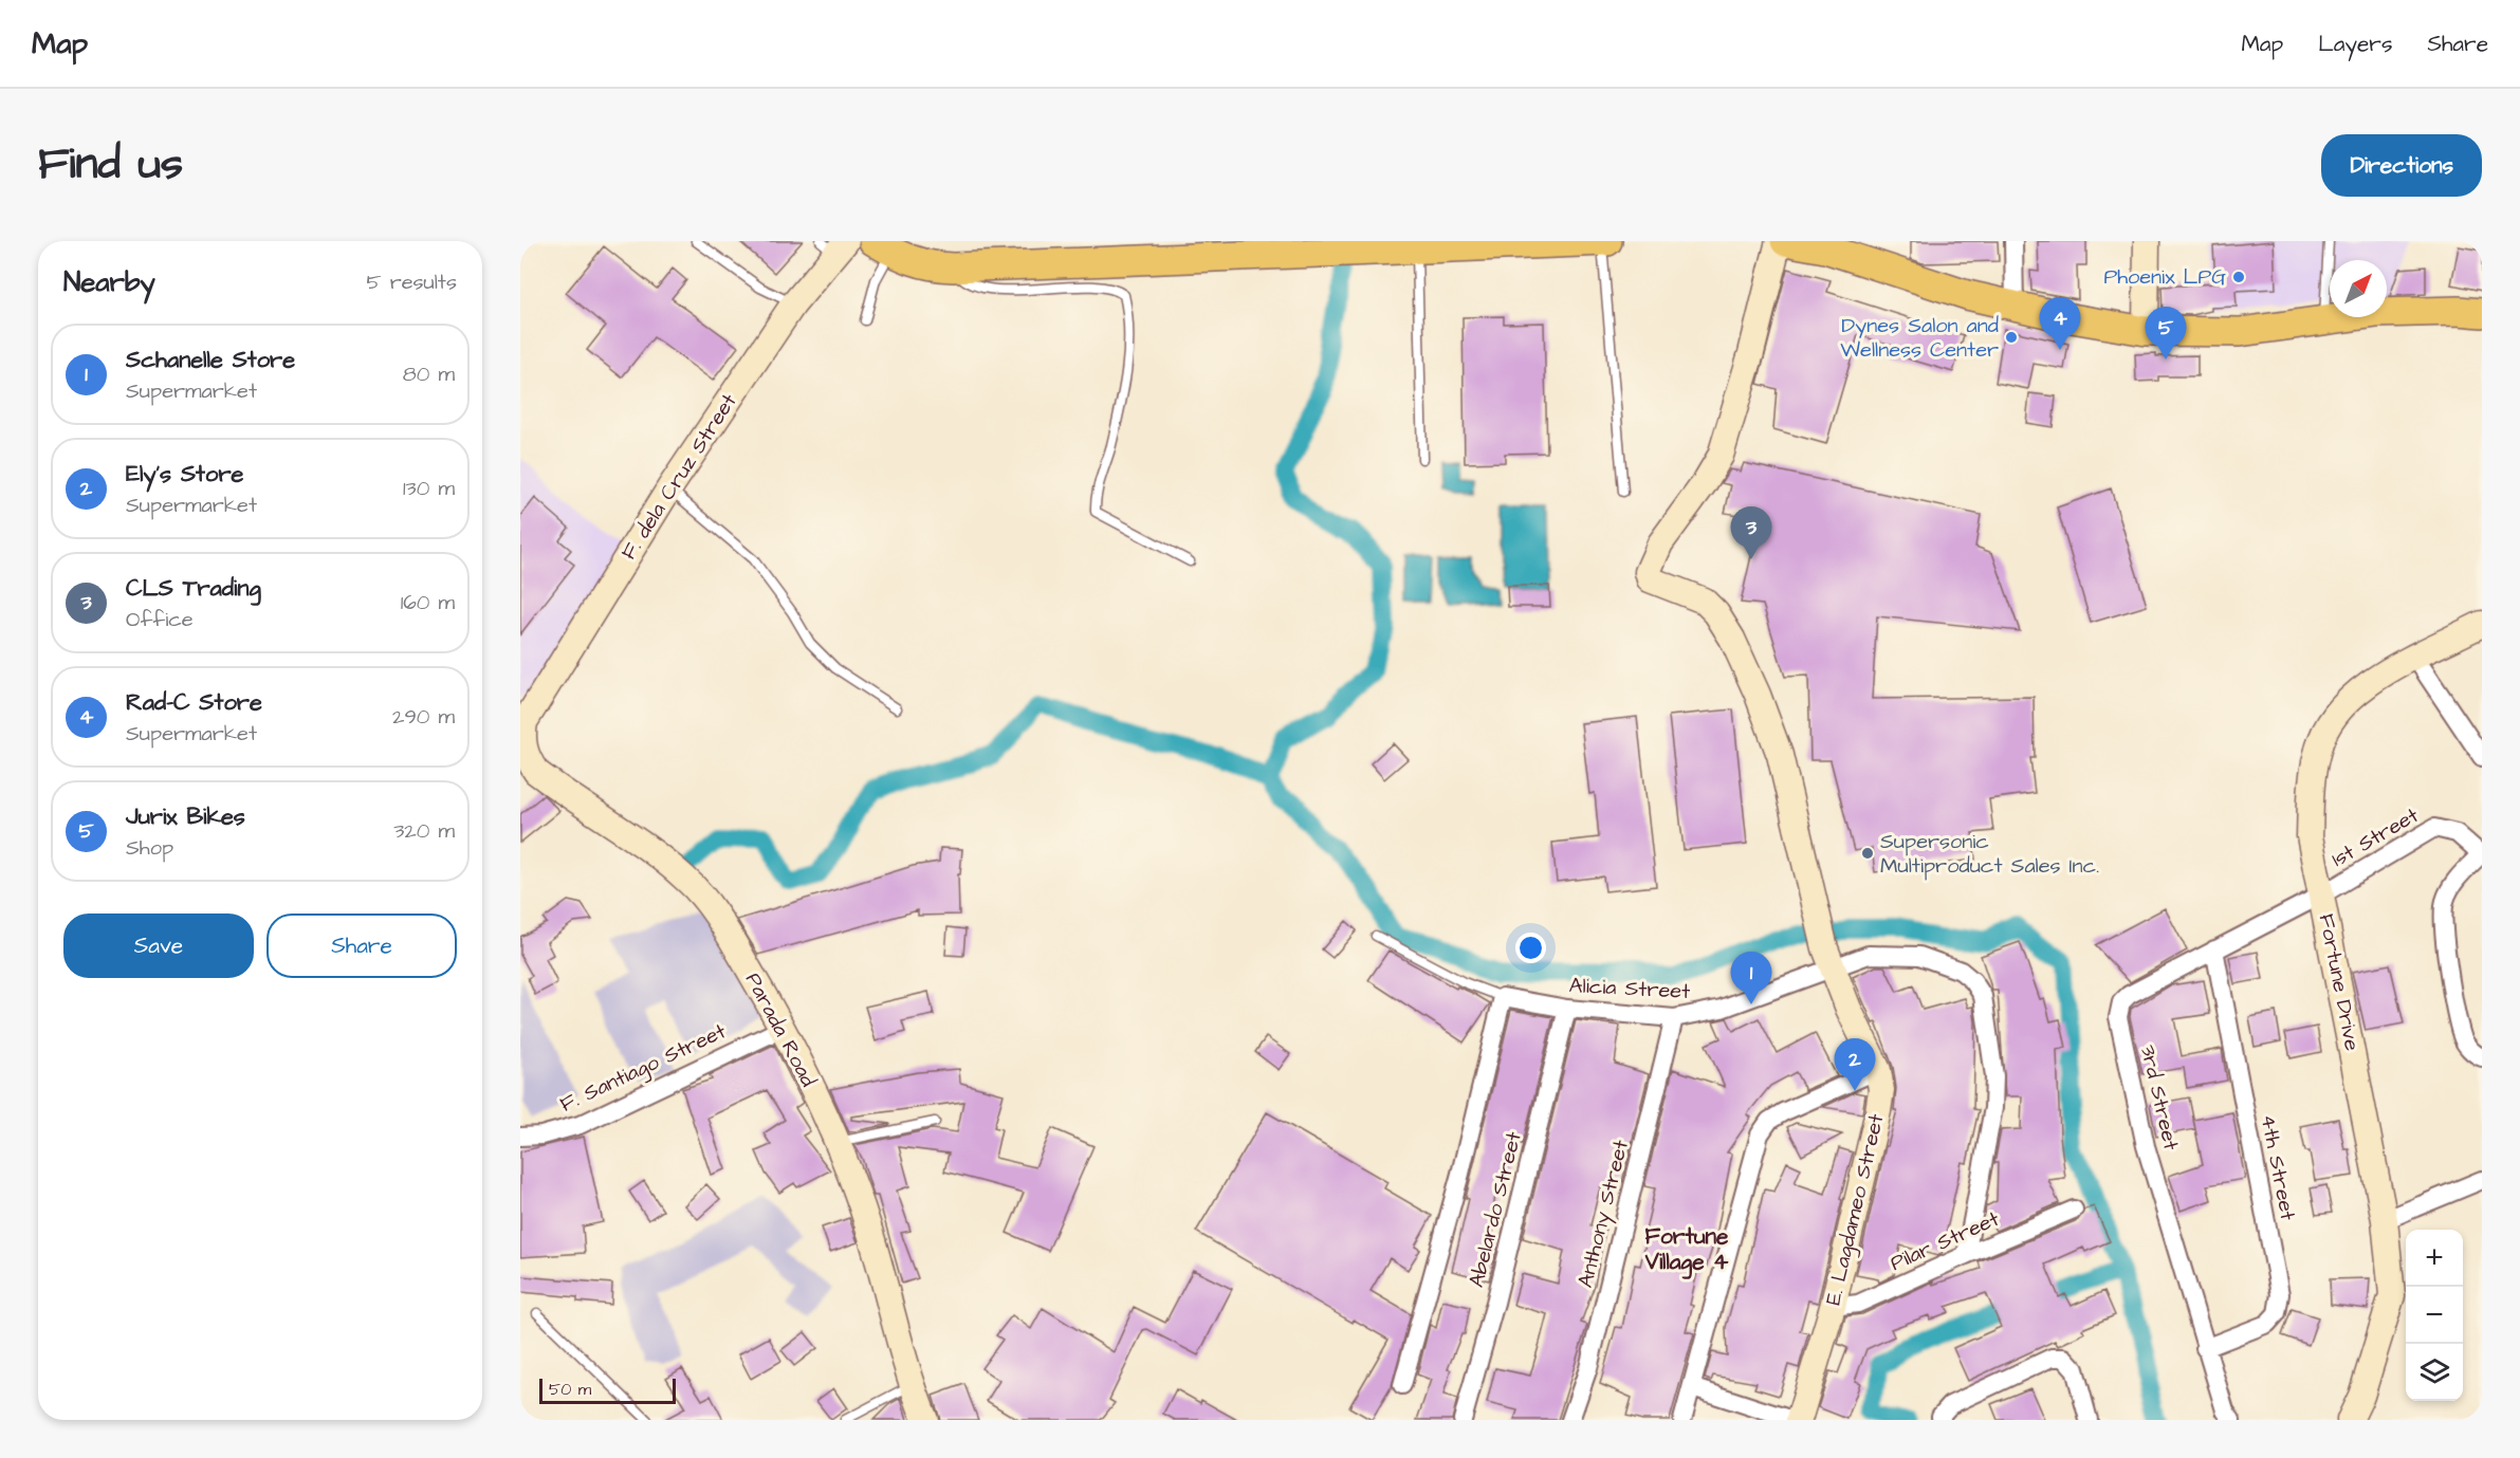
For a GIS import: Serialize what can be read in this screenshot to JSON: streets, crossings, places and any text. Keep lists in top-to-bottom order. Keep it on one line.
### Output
{"streets":{"street":["F. dela Cruz Street","1st Street","Fortune Drive","Alicia Street","Parada Road","F. Santiago Street","3rd Street","4th Street","Abelardo Street","E. Lagdameo Street","Anthony Street","Pilar Street"]},"crossings":[["F. dela Cruz Street","Parada Road"],["1st Street","Fortune Drive"],["1st Street","3rd Street"],["Fortune Drive","3rd Street"],["Alicia Street","Abelardo Street"],["Alicia Street","E. Lagdameo Street"],["Alicia Street","Anthony Street"],["Alicia Street","Pilar Street"],["Parada Road","F. Santiago Street"],["3rd Street","4th Street"],["E. Lagdameo Street","Pilar Street"]],"districts":["Fortune Village 4"],"places":["Phoenix LPG","Dynes Salon and Wellness Center","Supersonic Multiproduct Sales Inc."],"scale_bar":"50 m","north":"top right","page":{"header":"Map","nav":["Map","Layers","Share"],"title":"Find us","buttons":["Directions",["Save","Share"]],"heading":["Nearby","5 results"],"pins":["4","5","3","1","2"],"list":[{"mark":"1","name":"Schanelle Store","note":"Supermarket","value":"80 m"},{"mark":"2","name":"Ely's Store","note":"Supermarket","value":"130 m"},{"mark":"3","name":"CLS Trading","note":"Office","value":"160 m"},{"mark":"4","name":"Rad-C Store","note":"Supermarket","value":"290 m"},{"mark":"5","name":"Jurix Bikes","note":"Shop","value":"320 m"}],"map_buttons":["+","−"],"scale":"50 m"}}
